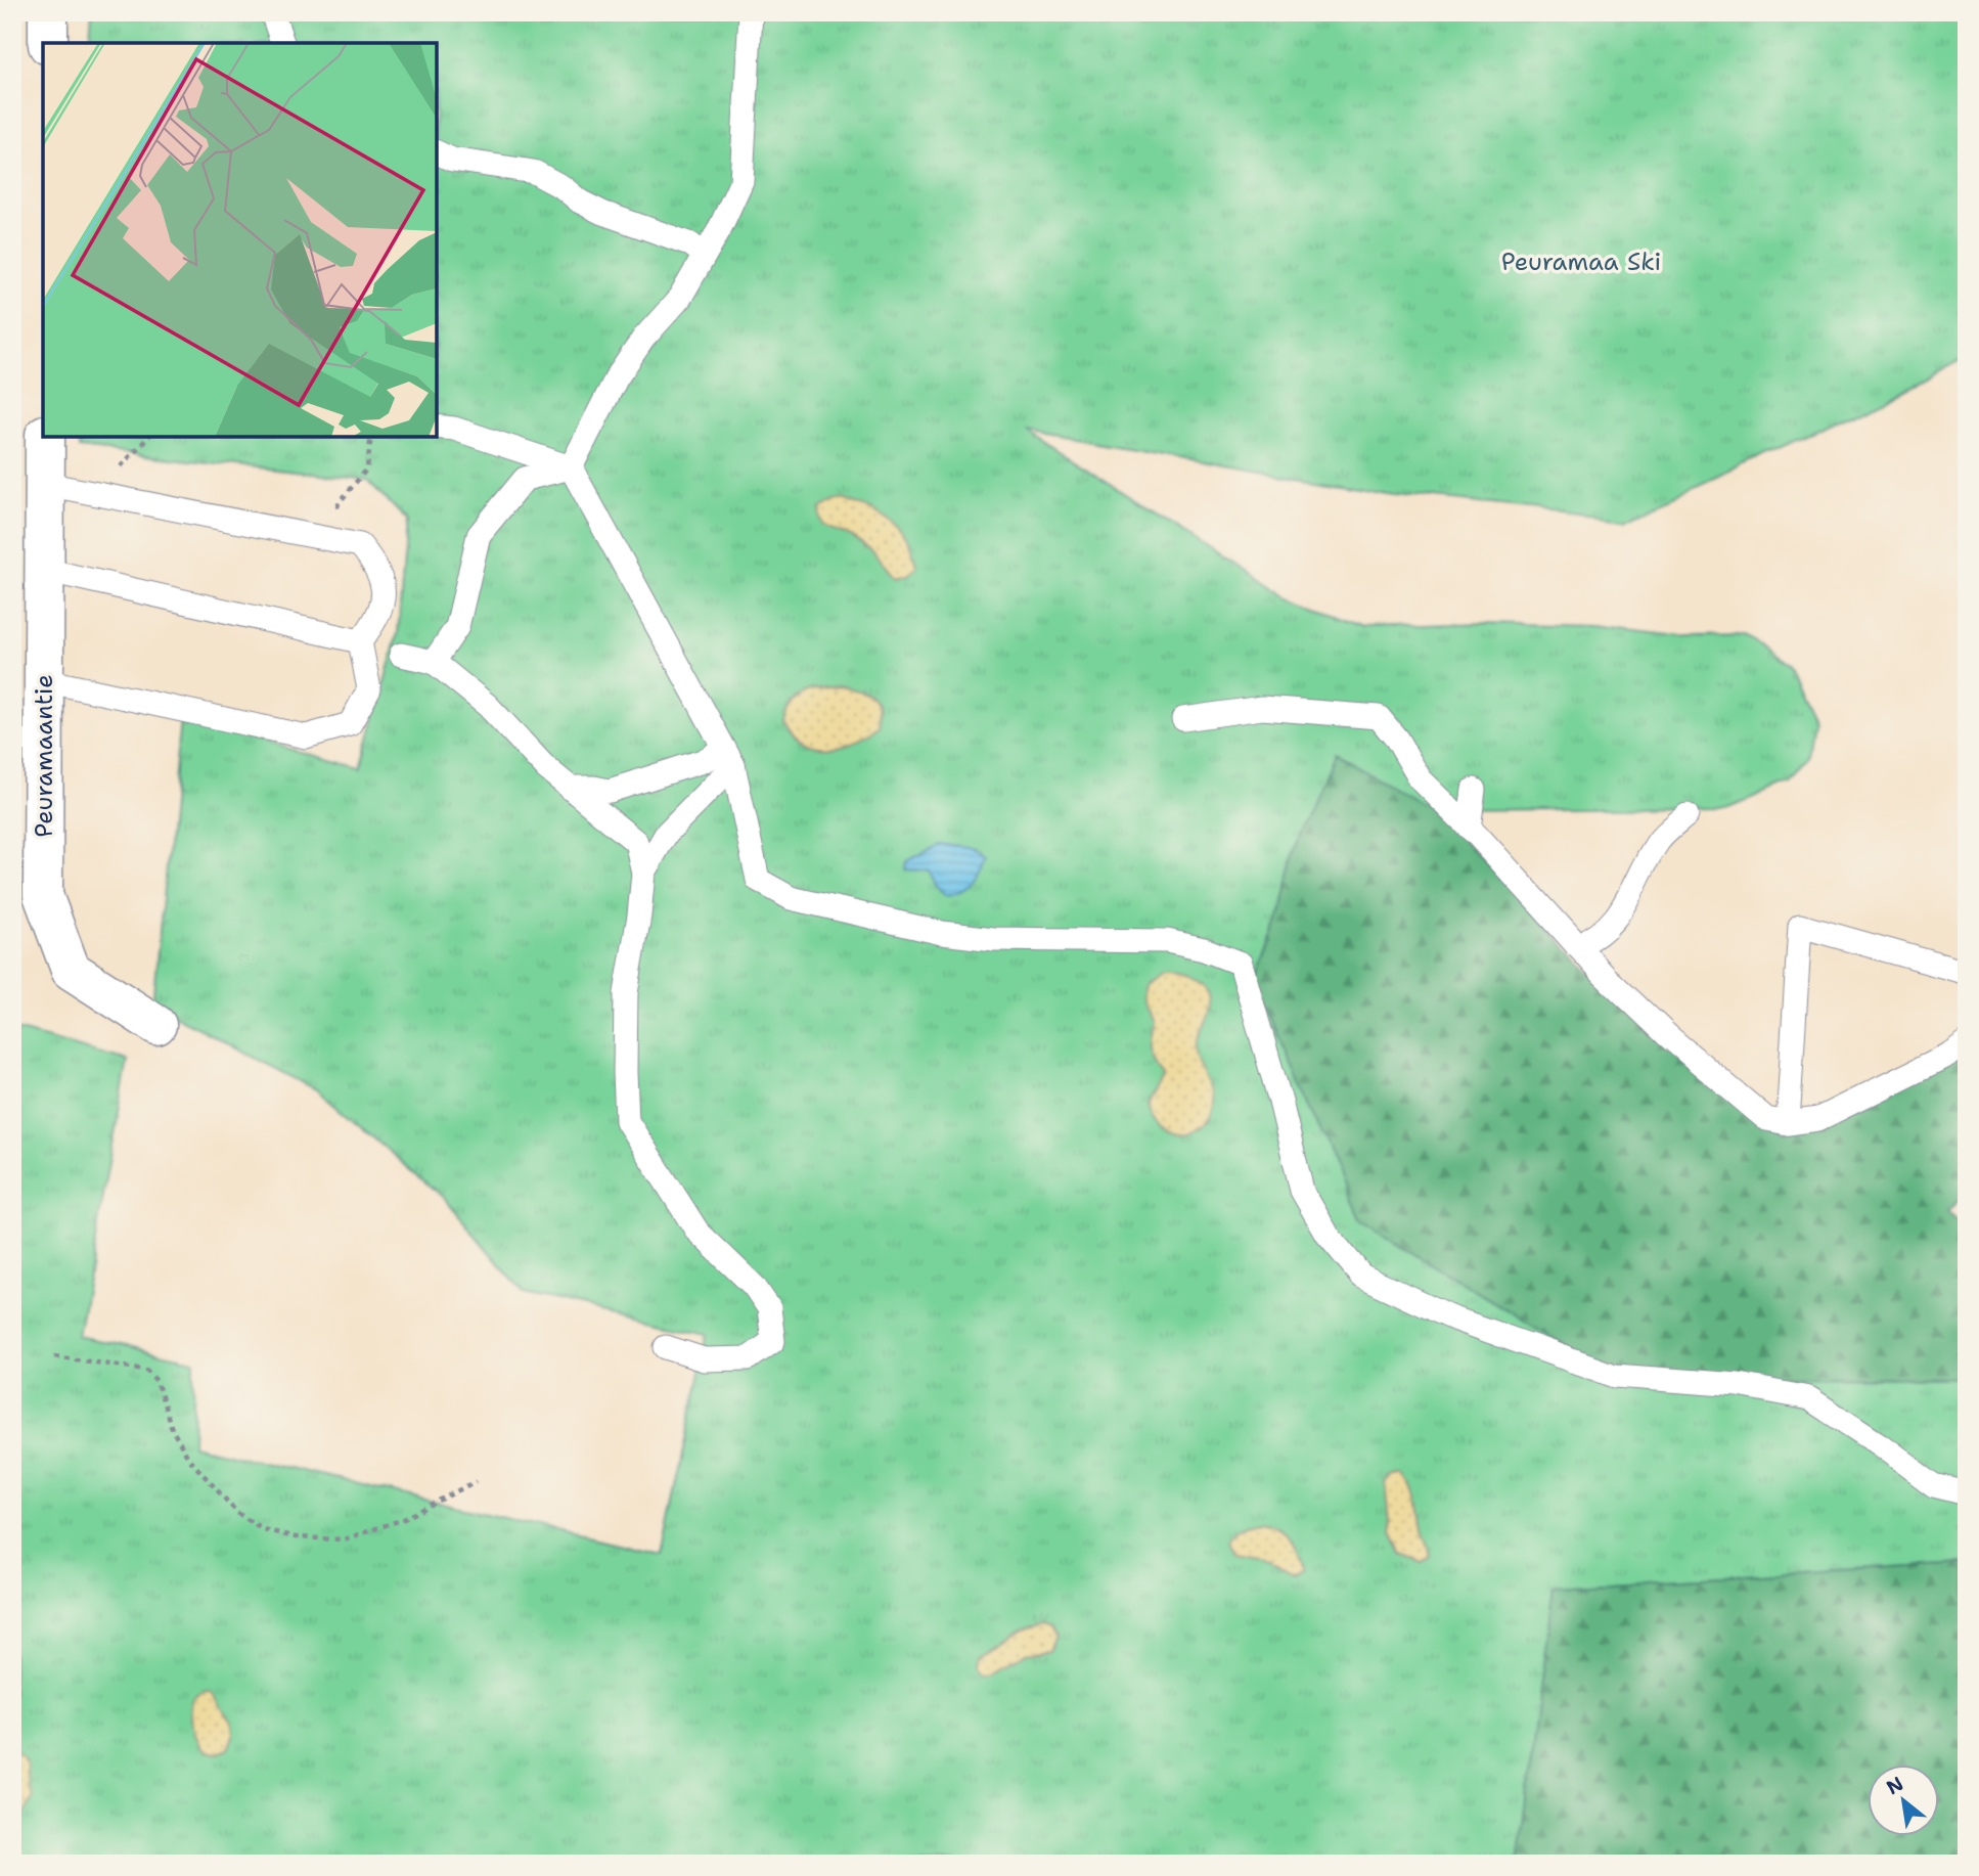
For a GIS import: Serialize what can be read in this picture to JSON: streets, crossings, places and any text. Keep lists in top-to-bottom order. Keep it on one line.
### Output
{"streets":{"street":["Peuramaantie"]},"parks":["Peuramaa Ski"],"north":"top left"}
